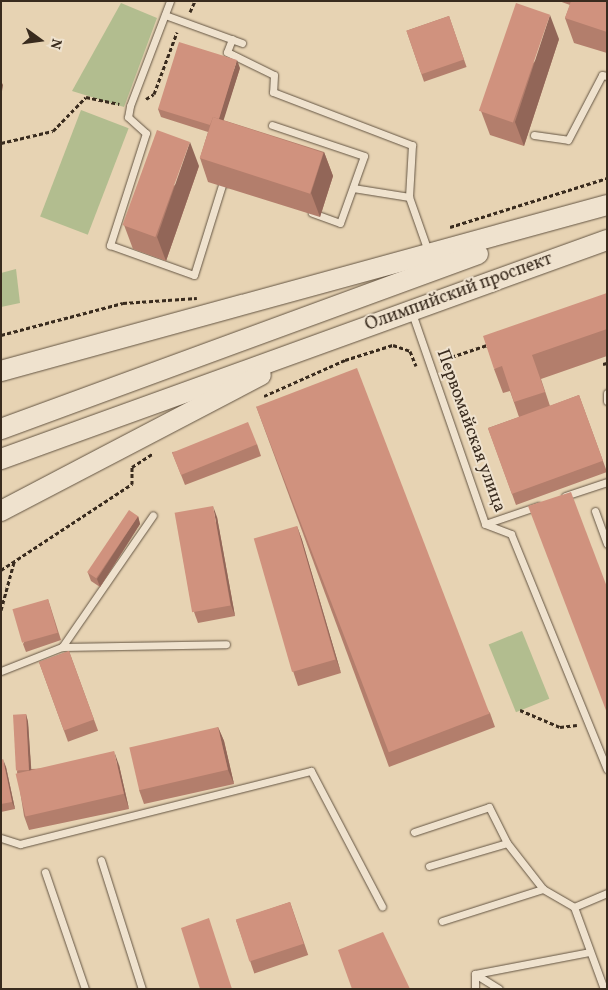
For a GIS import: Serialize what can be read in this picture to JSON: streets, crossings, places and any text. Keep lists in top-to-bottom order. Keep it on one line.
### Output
{"streets":{"main road":["Олимпийский проспект"],"lane":["Первомайская улица"]},"crossings":[["Олимпийский проспект","Первомайская улица"]],"north":"right"}
